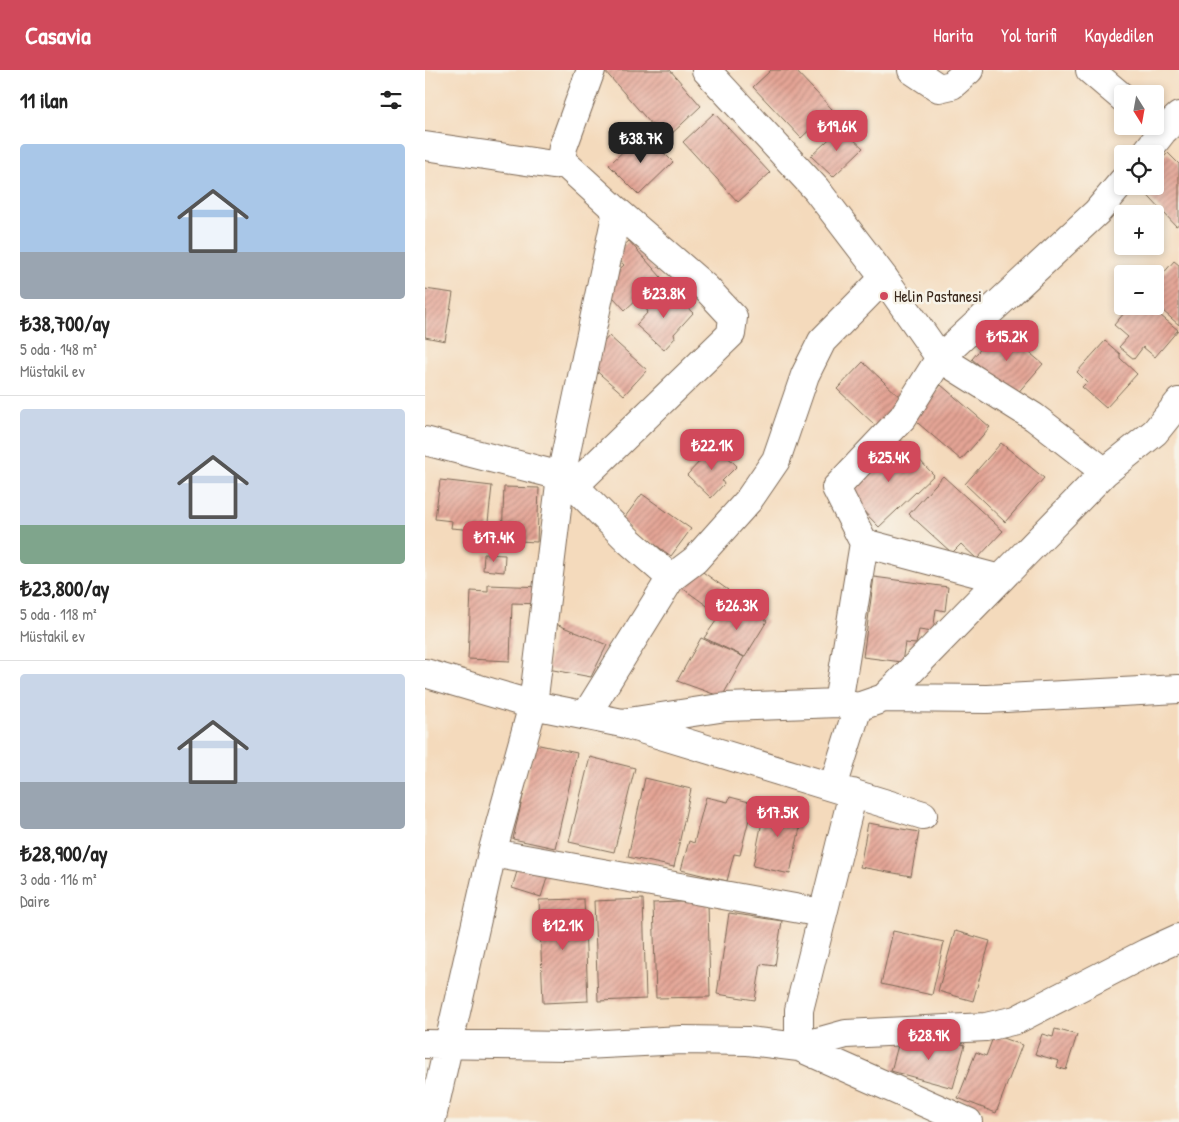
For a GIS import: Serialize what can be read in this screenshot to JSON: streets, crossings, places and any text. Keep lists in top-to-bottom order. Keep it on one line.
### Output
{"places":["Helin Pastanesi"],"north":"bottom","page":{"header":"Casavia","nav":["Harita","Yol tarifi","Kaydedilen"],"heading":"11 ilan","map_buttons":["+","−"],"price":["₺19.6K","₺38.7K","₺23.8K","₺15.2K","₺22.1K","₺25.4K","₺17.4K","₺26.3K","₺17.5K","₺12.1K","₺28.9K"],"list":[{"name":"₺38,700/ay","note":"5 oda · 148 m² · Müstakil ev"},{"name":"₺23,800/ay","note":"5 oda · 118 m² · Müstakil ev"},{"name":"₺28,900/ay","note":"3 oda · 116 m² · Daire"}]}}
